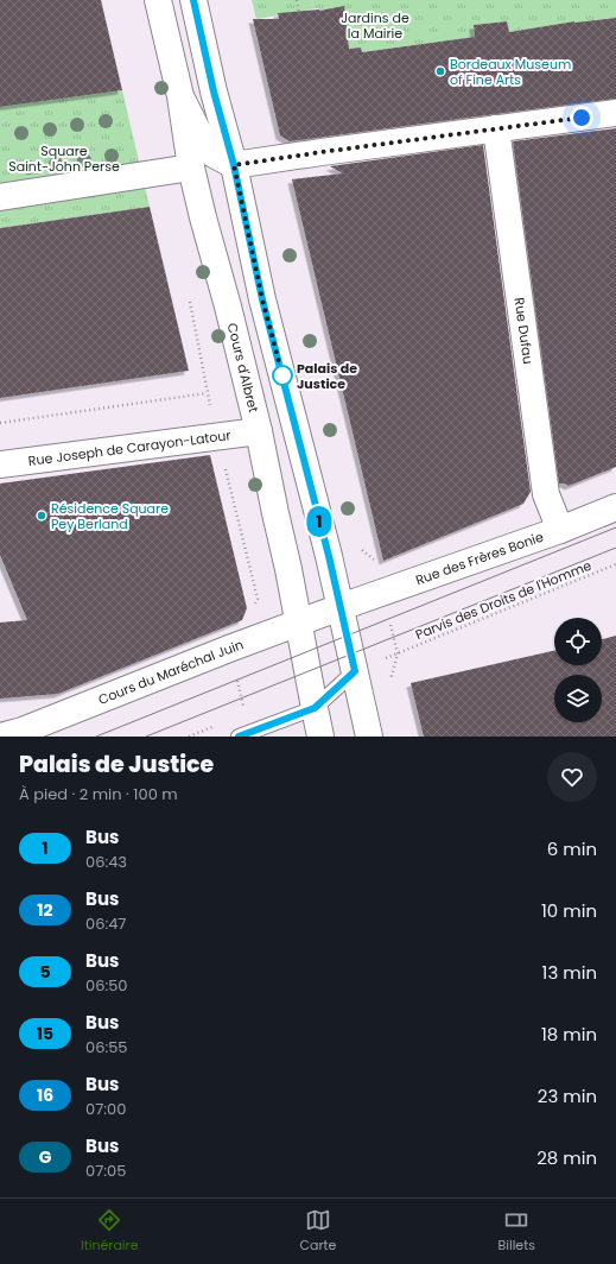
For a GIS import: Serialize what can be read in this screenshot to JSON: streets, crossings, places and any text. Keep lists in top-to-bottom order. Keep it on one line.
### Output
{"streets":{"main road":["Rue Dufau","Cours d'Albret","Rue Joseph de Carayon-Latour","Rue des Frères Bonie","Cours du Maréchal Juin"],"path":["Parvis des Droits de l'Homme"]},"crossings":[["Rue Dufau","Rue des Frères Bonie"],["Cours d'Albret","Rue Joseph de Carayon-Latour"],["Cours d'Albret","Cours du Maréchal Juin"],["Rue des Frères Bonie","Cours du Maréchal Juin"]],"parks":["Jardins de la Mairie","Square Saint-John Perse"],"places":["Bordeaux Museum of Fine Arts","Palais de Justice","Résidence Square Pey Berland"],"lines":["bus line 1"],"page":{"on_map":"1","heading":["Palais de Justice","À pied · 2 min · 100 m"],"list":[{"mark":"1","name":"Bus","note":"06:43","value":"6 min"},{"mark":"12","name":"Bus","note":"06:47","value":"10 min"},{"mark":"5","name":"Bus","note":"06:50","value":"13 min"},{"mark":"15","name":"Bus","note":"06:55","value":"18 min"},{"mark":"16","name":"Bus","note":"07:00","value":"23 min"},{"mark":"G","name":"Bus","note":"07:05","value":"28 min"}],"tabs":["Itinéraire","Carte","Billets"]}}
